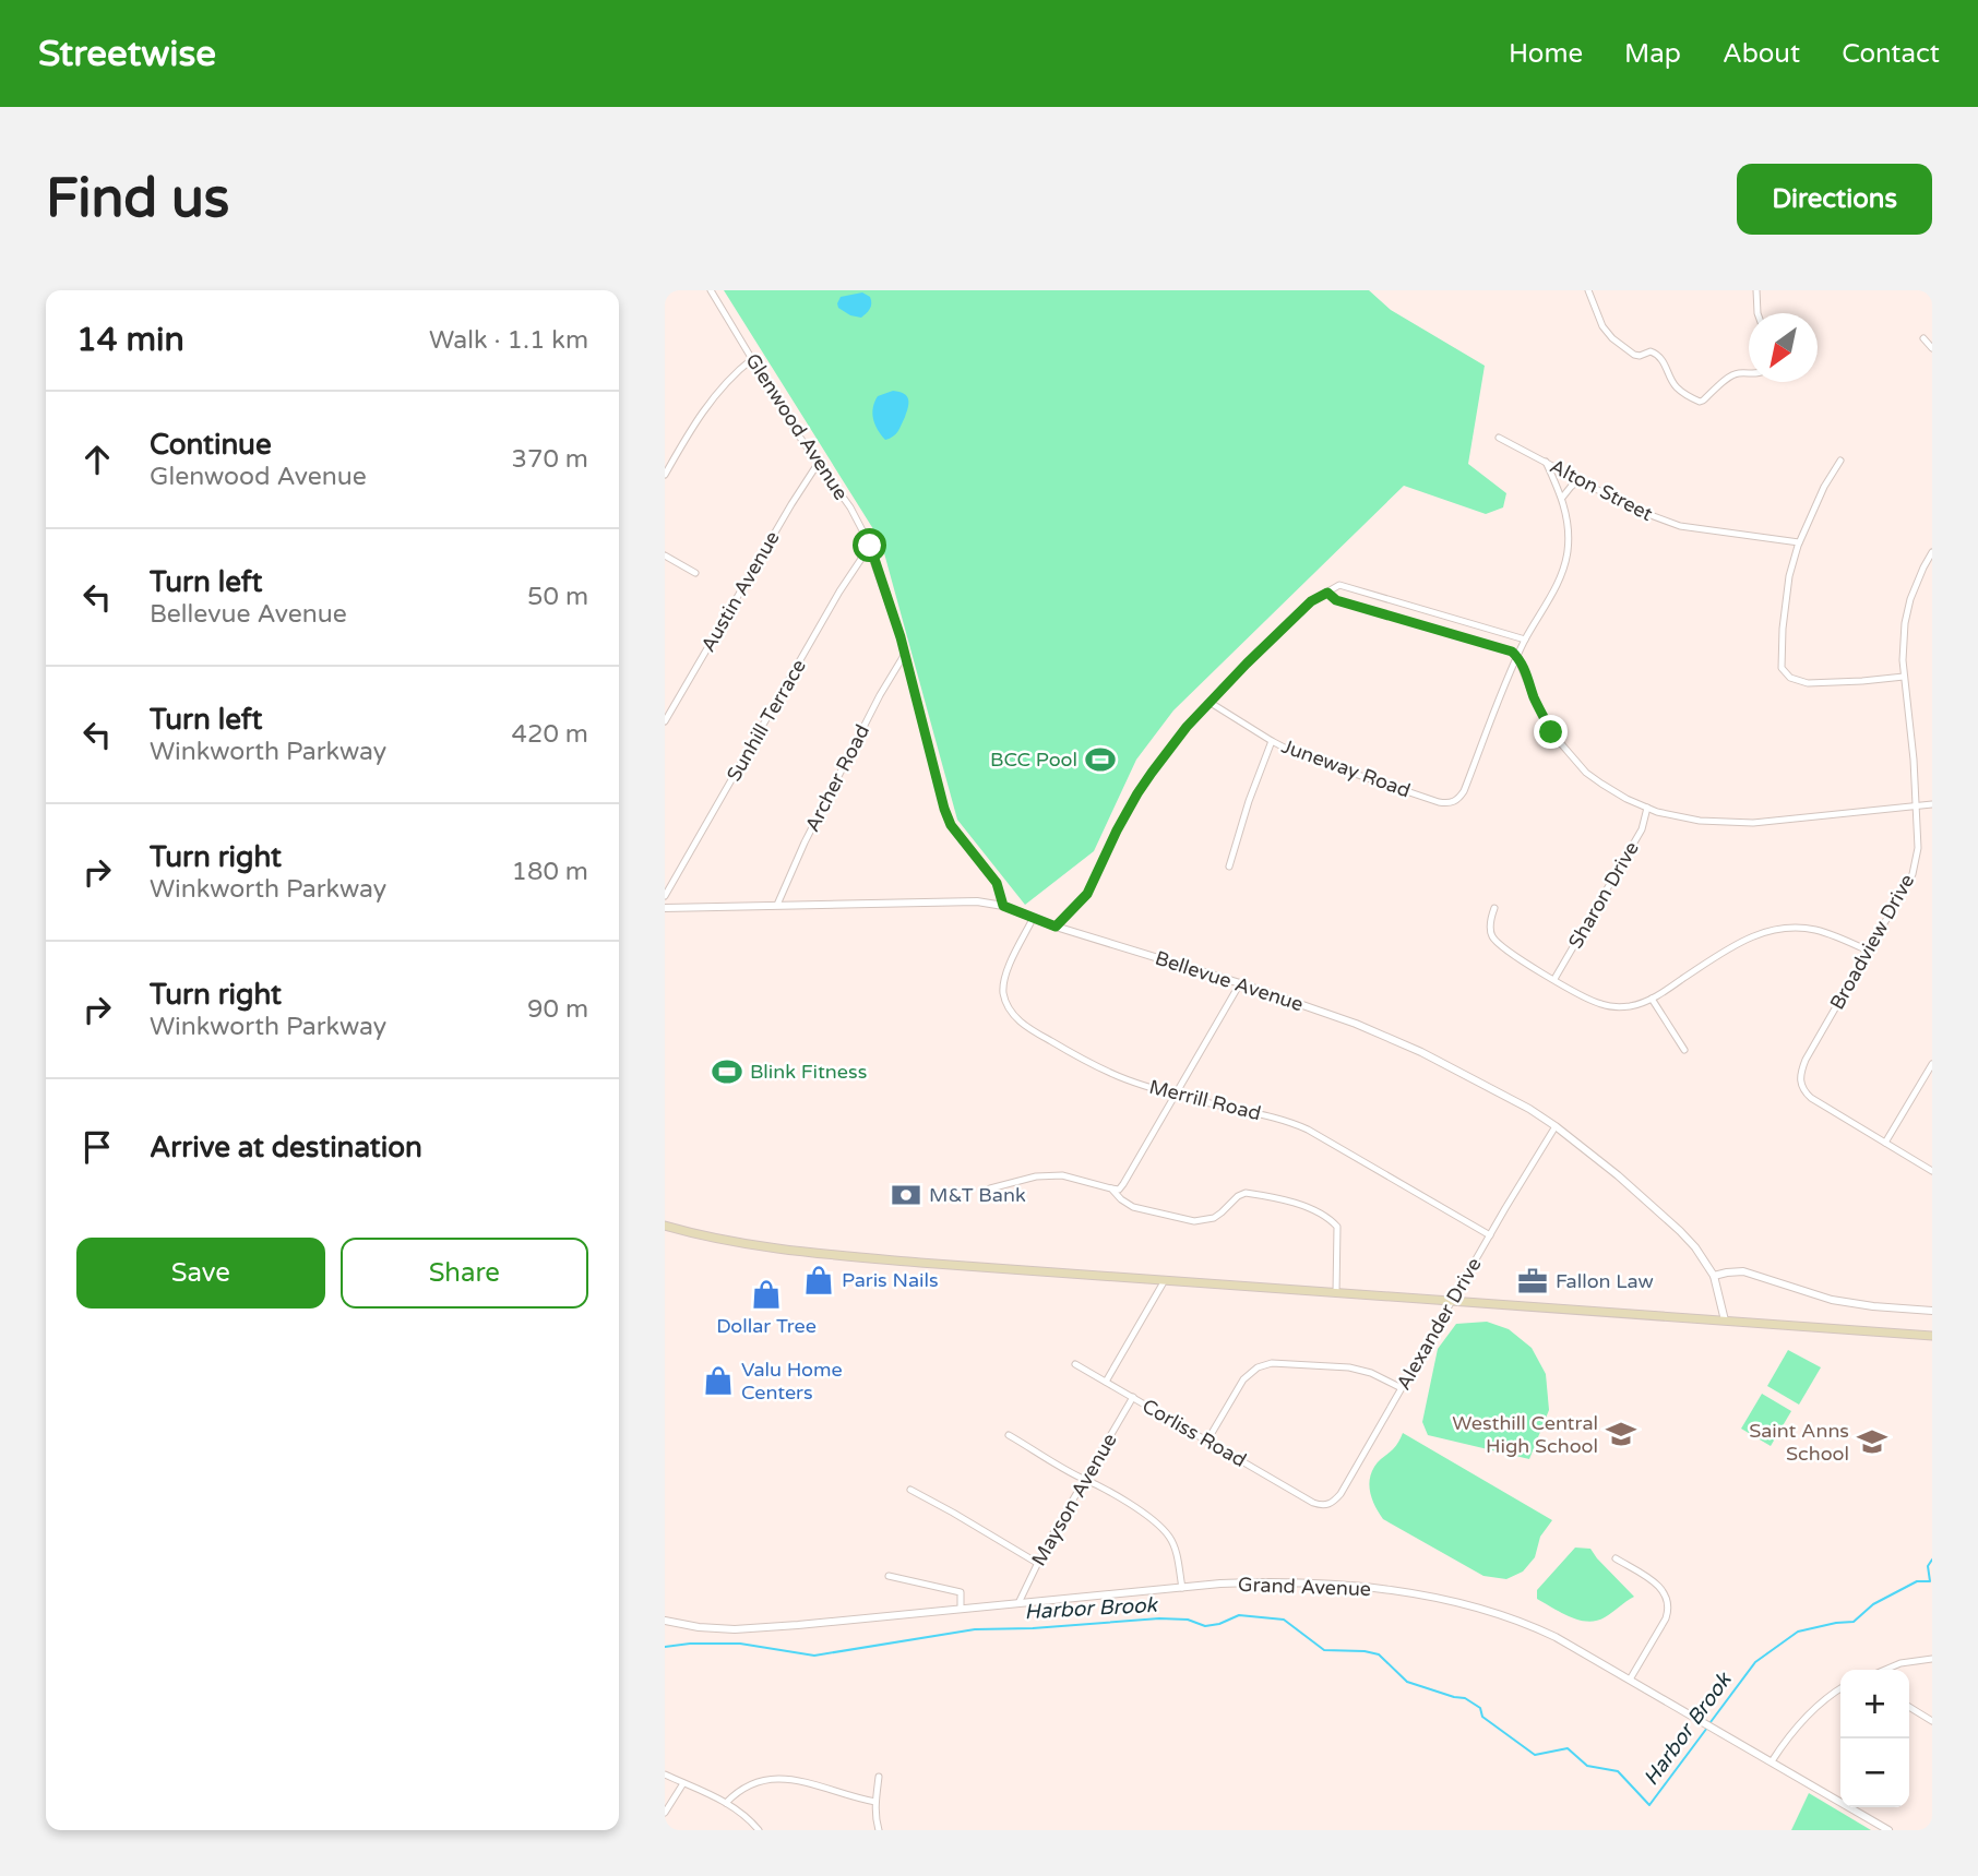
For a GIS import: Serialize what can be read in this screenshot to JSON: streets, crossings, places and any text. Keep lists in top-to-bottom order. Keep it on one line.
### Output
{"streets":{"street":["Glenwood Avenue","Alton Street","Austin Avenue","Sunhill Terrace","Juneway Road","Archer Road","Sharon Drive","Broadview Drive","Bellevue Avenue","Merrill Road","Alexander Drive","Corliss Road","Mayson Avenue","Grand Avenue"]},"crossings":[["Glenwood Avenue","Austin Avenue"],["Glenwood Avenue","Sunhill Terrace"],["Glenwood Avenue","Archer Road"],["Glenwood Avenue","Bellevue Avenue"],["Archer Road","Bellevue Avenue"],["Bellevue Avenue","Merrill Road"],["Bellevue Avenue","Alexander Drive"],["Merrill Road","Alexander Drive"],["Alexander Drive","Corliss Road"],["Corliss Road","Mayson Avenue"],["Mayson Avenue","Grand Avenue"]],"water":["Harbor Brook"],"places":{"sports":["BCC Pool","Blink Fitness"],"bank":["M&T Bank"],"shop":["Paris Nails","Dollar Tree","Valu Home Centers"],"office":["Fallon Law"],"school or university":["Westhill Central High School","Saint Anns School"]},"north":"bottom left","page":{"header":"Streetwise","nav":["Home","Map","About","Contact"],"buttons":["Directions",["Save","Share"]],"title":"Find us","heading":["14 min","Walk · 1.1 km"],"list":[["Continue","Glenwood Avenue","370 m"],["Turn left","Bellevue Avenue","50 m"],["Turn left","Winkworth Parkway","420 m"],["Turn right","Winkworth Parkway","180 m"],["Turn right","Winkworth Parkway","90 m"],"Arrive at destination"],"map_buttons":["+","−"]}}
